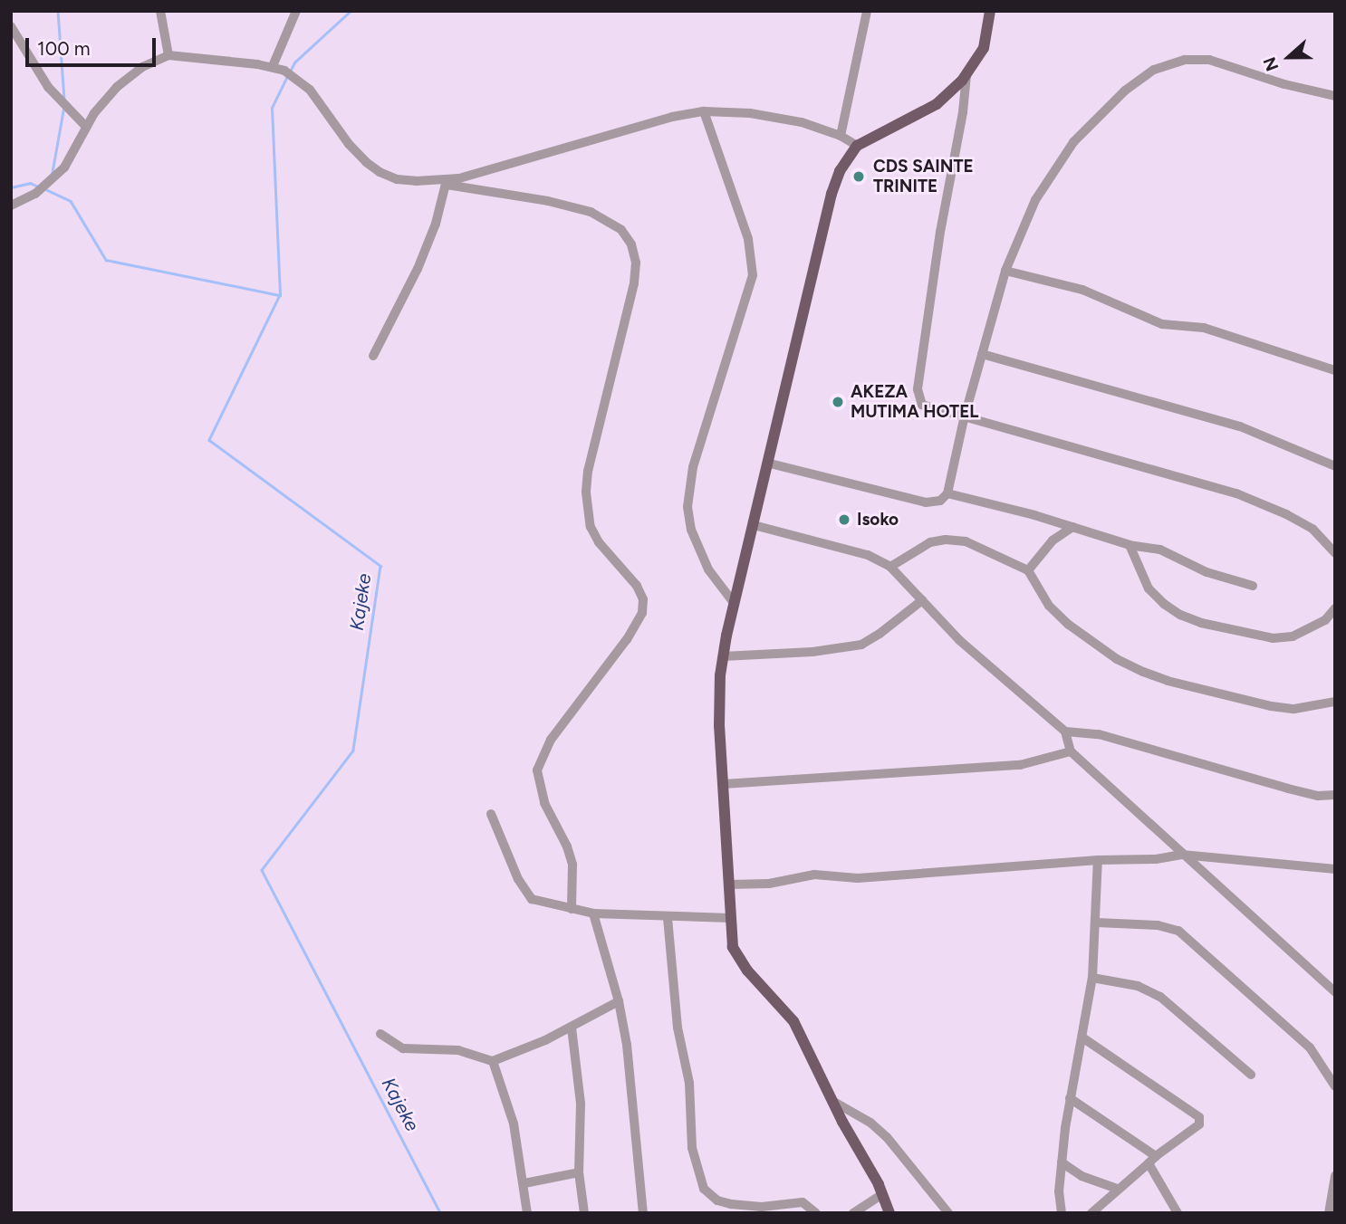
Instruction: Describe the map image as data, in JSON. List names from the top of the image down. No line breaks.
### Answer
{"water":["Kajeke"],"places":["CDS SAINTE TRINITE","AKEZA MUTIMA HOTEL","Isoko"],"scale_bar":"100 m","north":"left"}
